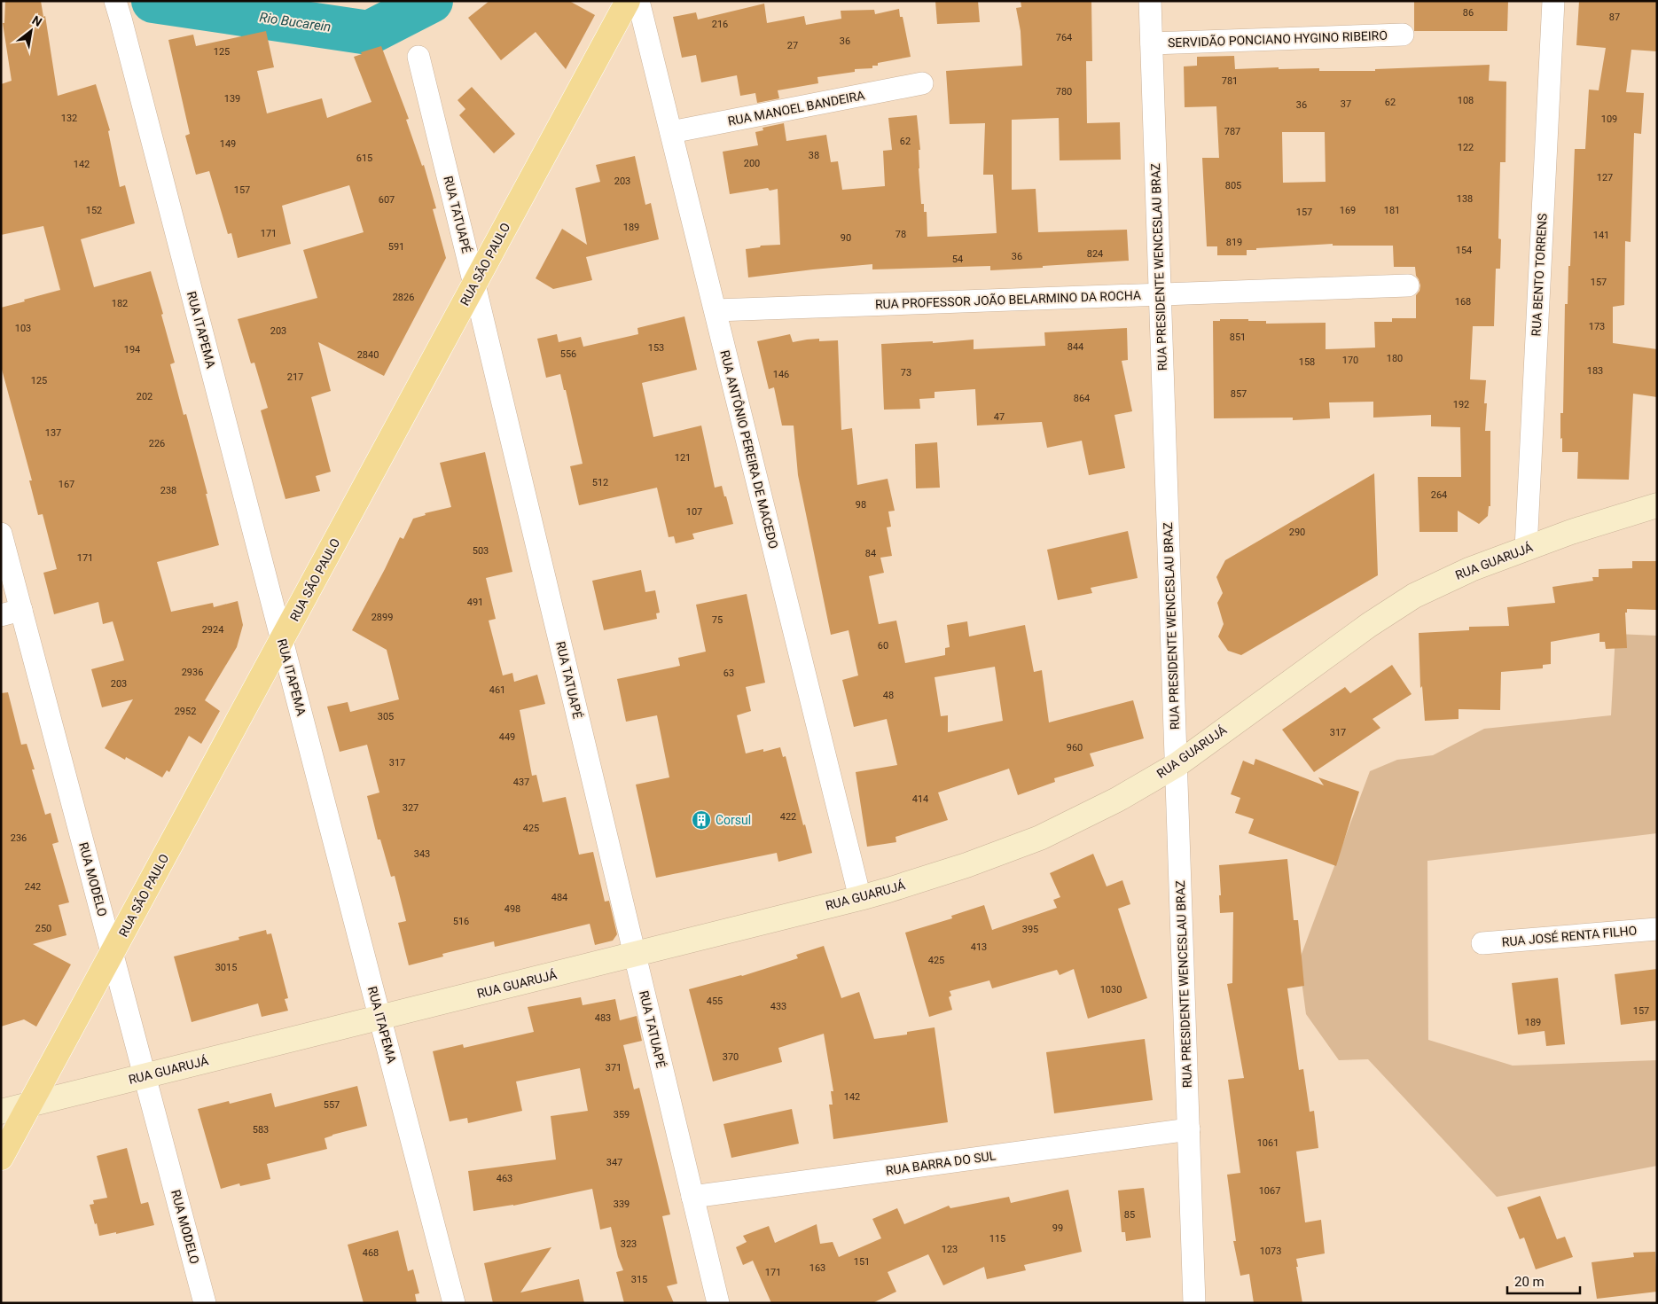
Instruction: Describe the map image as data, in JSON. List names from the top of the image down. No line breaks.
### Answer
{"streets":{"main road":["RUA SÃO PAULO"],"street":["SERVIDÃO PONCIANO HYGINO RIBEIRO","RUA MANOEL BANDEIRA","RUA TATUAPÉ","RUA PRESIDENTE WENCESLAU BRAZ","RUA BENTO TORRENS","RUA PROFESSOR JOÃO BELARMINO DA ROCHA","RUA ITAPEMA","RUA ANTÔNIO PEREIRA DE MACEDO","RUA GUARUJÁ","RUA MODELO","RUA JOSÉ RENTA FILHO","RUA BARRA DO SUL"]},"crossings":[["SERVIDÃO PONCIANO HYGINO RIBEIRO","RUA PRESIDENTE WENCESLAU BRAZ"],["RUA MANOEL BANDEIRA","RUA ANTÔNIO PEREIRA DE MACEDO"],["RUA TATUAPÉ","RUA SÃO PAULO"],["RUA TATUAPÉ","RUA GUARUJÁ"],["RUA TATUAPÉ","RUA BARRA DO SUL"],["RUA SÃO PAULO","RUA ITAPEMA"],["RUA SÃO PAULO","RUA GUARUJÁ"],["RUA SÃO PAULO","RUA MODELO"],["RUA PRESIDENTE WENCESLAU BRAZ","RUA PROFESSOR JOÃO BELARMINO DA ROCHA"],["RUA PRESIDENTE WENCESLAU BRAZ","RUA GUARUJÁ"],["RUA PRESIDENTE WENCESLAU BRAZ","RUA BARRA DO SUL"],["RUA BENTO TORRENS","RUA GUARUJÁ"],["RUA PROFESSOR JOÃO BELARMINO DA ROCHA","RUA ANTÔNIO PEREIRA DE MACEDO"],["RUA ITAPEMA","RUA GUARUJÁ"],["RUA ANTÔNIO PEREIRA DE MACEDO","RUA GUARUJÁ"],["RUA GUARUJÁ","RUA MODELO"]],"water":["Rio Bucarein"],"places":{"building":["Corsul"]},"house_numbers":["86","87","216","764","36","27","125","781","780","139","108","62","37","36","132","109","787","62","149","122","38","615","200","142","127","203","805","157","138","607","152","169","181","157","189","171","78","141","90","819","591","154","824","36","54","157","2826","168","182","173","103","203","851","844","153","194","556","2840","180","170","158","183","73","146","217","125","857","202","864","192","47","137","226","121","512","167","238","264","98","107","290","503","84","171","491","2899","75","2924","60","2936","63","203","461","48","2952","305","317","449","960","317","437","414","327","422","425","236","343","242","484","498","516","250","395","413","425","3015","1030","455","433","157","483","189","370","371","142","557","359","583","1061","347","463","1067","339","85","99","115","323","123","1073","468","151","163","171","315"],"scale_bar":"20 m","north":"top right"}
